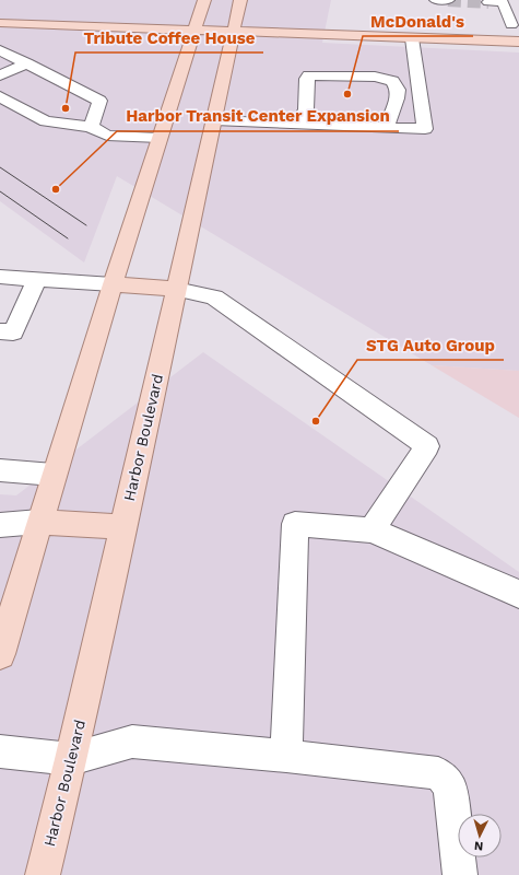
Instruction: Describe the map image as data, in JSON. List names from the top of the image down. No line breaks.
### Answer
{"streets":{"main road":["Harbor Boulevard"]},"places":["McDonald's","Tribute Coffee House","Harbor Transit Center Expansion","STG Auto Group"],"north":"bottom"}
